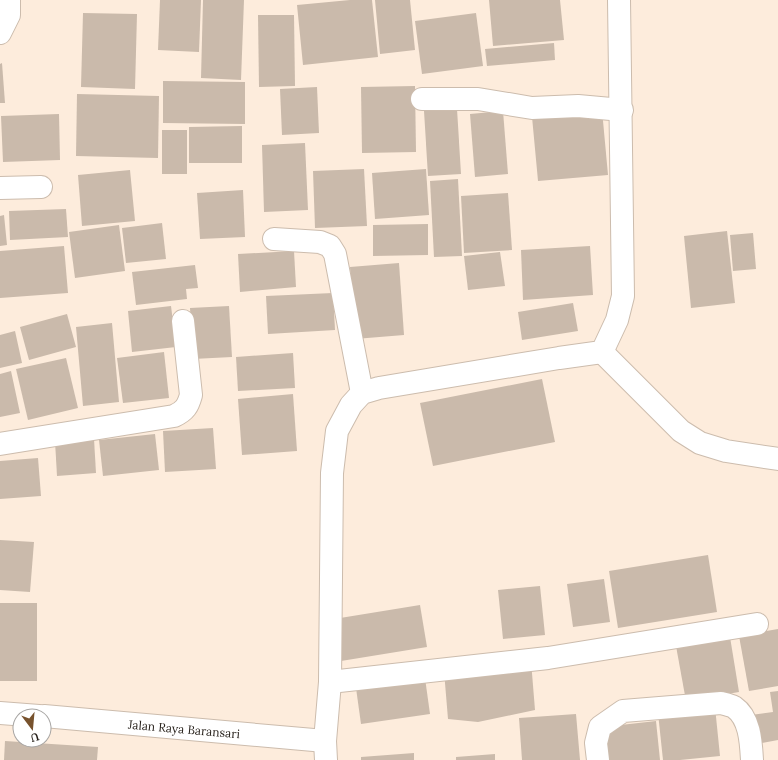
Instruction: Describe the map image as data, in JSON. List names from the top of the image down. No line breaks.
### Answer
{"streets":{"street":["Jalan Raya Baransari"]},"north":"bottom"}
